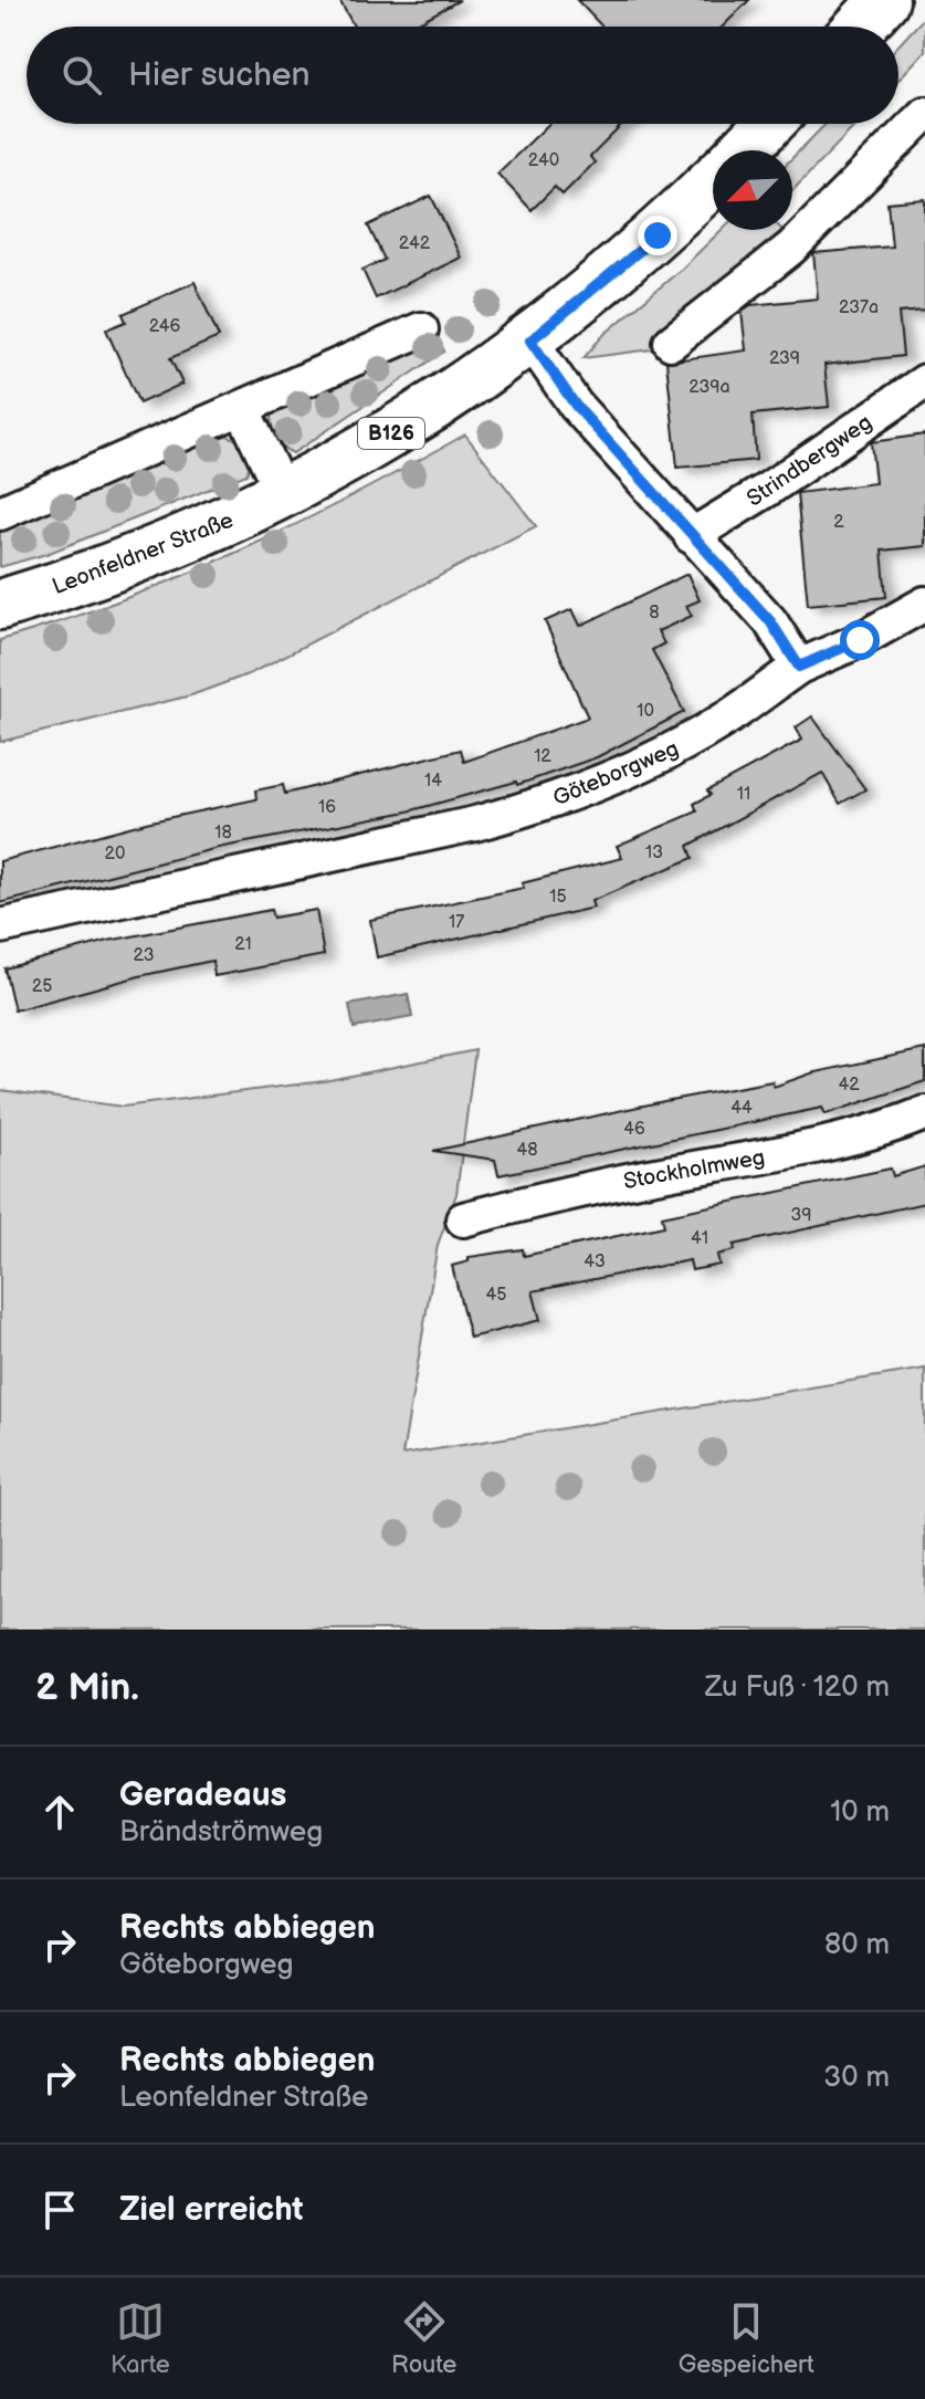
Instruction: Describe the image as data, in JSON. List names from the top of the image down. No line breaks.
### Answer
{"streets":{"main road":["B126","Leonfeldner Straße"],"street":["Strindbergweg","Göteborgweg","Stockholmweg"]},"house_numbers":["240","242","237a","246","239","239a","2","8","10","12","14","11","16","18","13","20","15","17","21","23","25","42","44","46","48","39","41","43","45"],"north":"bottom left","page":{"search":"Hier suchen","heading":["2 Min.","Zu Fuß · 120 m"],"list":[["Geradeaus","Brändströmweg","10 m"],["Rechts abbiegen","Göteborgweg","80 m"],["Rechts abbiegen","Leonfeldner Straße","30 m"],"Ziel erreicht"],"nav":["Karte","Route","Gespeichert"]}}
